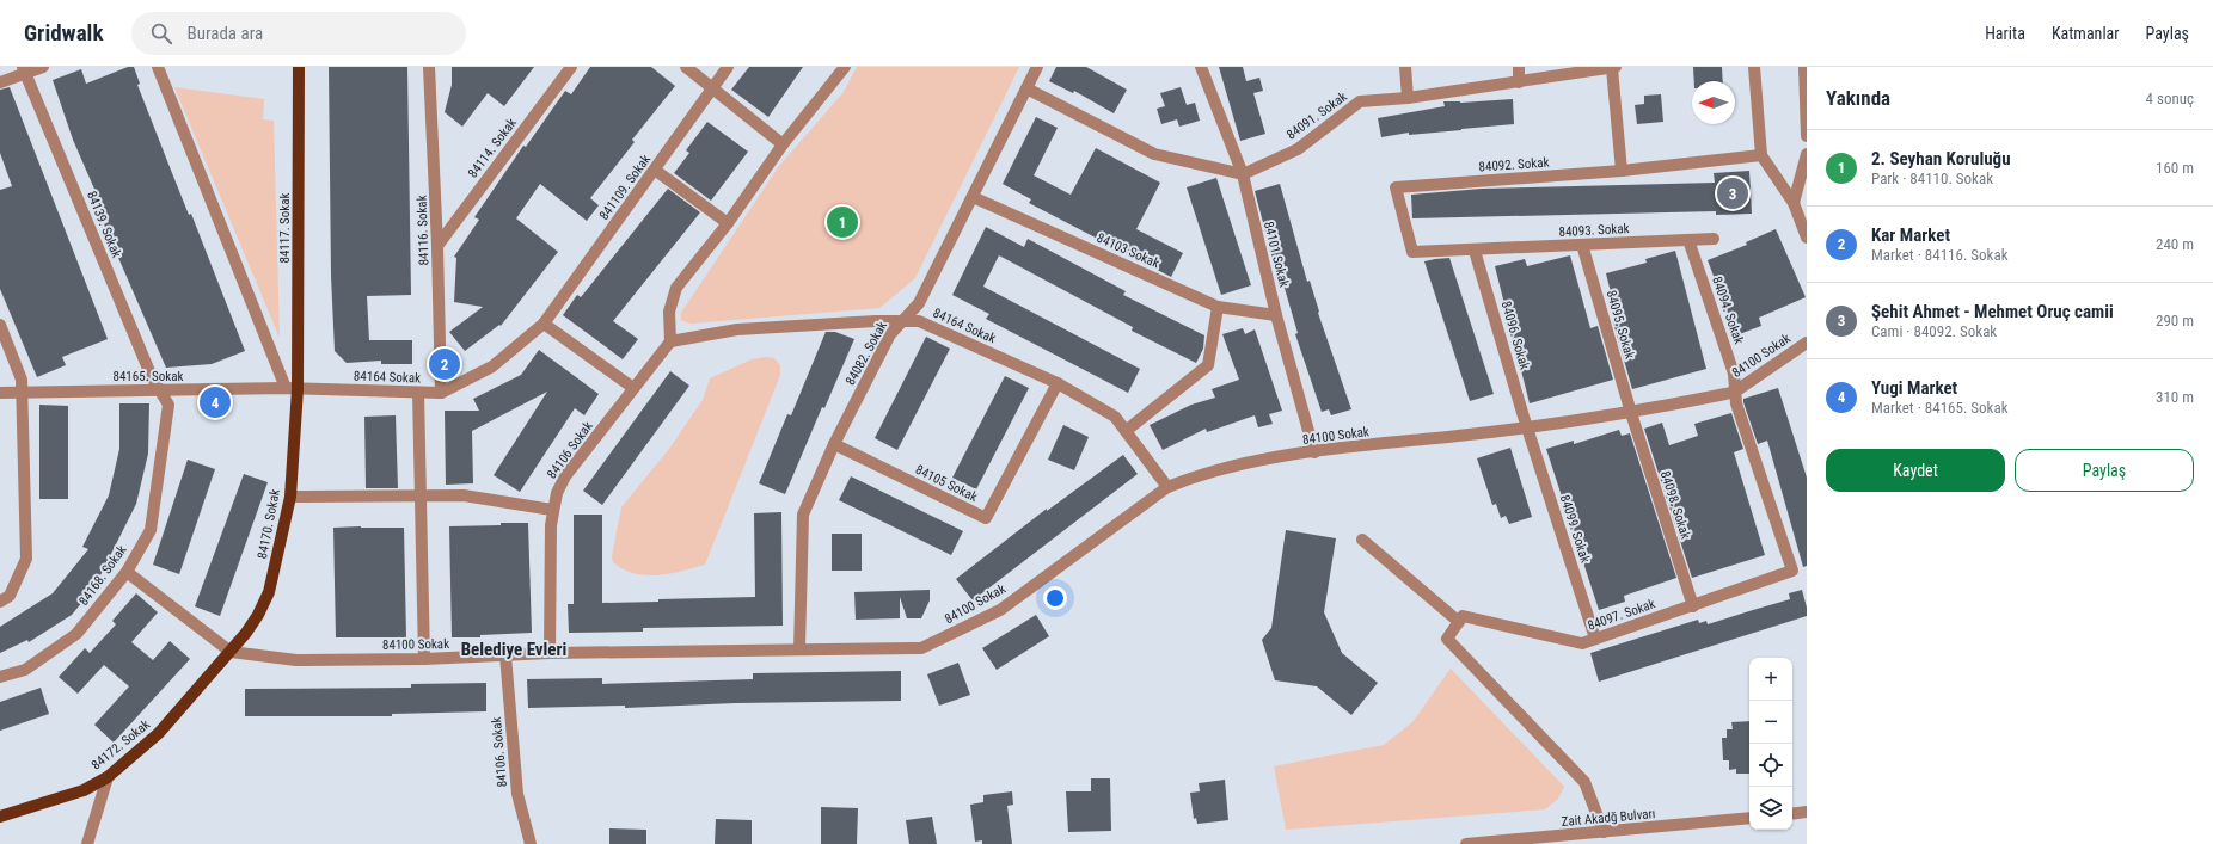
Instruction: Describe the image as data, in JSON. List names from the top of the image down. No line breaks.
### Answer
{"streets":{"main road":["84117. Sokak","84170. Sokak","84172. Sokak"],"street":["84091. Sokak","84114. Sokak","84092. Sokak","841109. Sokak","84139. Sokak","84116. Sokak","84093. Sokak","84103 Sokak","84101 Sokak","84094. Sokak","84095. Sokak","84164 Sokak","84096. Sokak","84082. Sokak","84100 Sokak","84165. Sokak","84106 Sokak","84105 Sokak","84098. Sokak","84099. Sokak","84168. Sokak","84097. Sokak","84106. Sokak","Zait Akadğ Bulvarı"]},"crossings":[["84091. Sokak","84101 Sokak"],["84114. Sokak","84116. Sokak"],["84092. Sokak","84093. Sokak"],["84092. Sokak","84096. Sokak"],["841109. Sokak","84164 Sokak"],["84139. Sokak","84165. Sokak"],["84139. Sokak","84168. Sokak"],["84117. Sokak","84164 Sokak"],["84117. Sokak","84165. Sokak"],["84117. Sokak","84170. Sokak"],["84116. Sokak","84164 Sokak"],["84093. Sokak","84094. Sokak"],["84093. Sokak","84095. Sokak"],["84093. Sokak","84096. Sokak"],["84103 Sokak","84101 Sokak"],["84103 Sokak","84082. Sokak"],["84101 Sokak","84100 Sokak"],["84094. Sokak","84100 Sokak"],["84094. Sokak","84097. Sokak"],["84095. Sokak","84100 Sokak"],["84095. Sokak","84098. Sokak"],["84164 Sokak","84082. Sokak"],["84164 Sokak","84100 Sokak"],["84164 Sokak","84165. Sokak"],["84164 Sokak","84106 Sokak"],["84164 Sokak","84105 Sokak"],["84164 Sokak","84170. Sokak"],["84096. Sokak","84100 Sokak"],["84096. Sokak","84099. Sokak"],["84082. Sokak","84100 Sokak"],["84082. Sokak","84105 Sokak"],["84100 Sokak","84106 Sokak"],["84100 Sokak","84098. Sokak"],["84100 Sokak","84170. Sokak"],["84100 Sokak","84099. Sokak"],["84100 Sokak","84097. Sokak"],["84100 Sokak","84172. Sokak"],["84100 Sokak","84106. Sokak"],["84165. Sokak","84170. Sokak"],["84165. Sokak","84168. Sokak"],["84098. Sokak","84097. Sokak"],["84170. Sokak","84172. Sokak"],["84099. Sokak","84097. Sokak"]],"districts":["Belediye Evleri"],"north":"left","page":{"header":"Gridwalk","search":"Burada ara","nav":["Harita","Katmanlar","Paylaş"],"heading":["Yakında","4 sonuç"],"list":[{"mark":"1","name":"2. Seyhan Koruluğu","note":"Park · 84110. Sokak","value":"160 m"},{"mark":"2","name":"Kar Market","note":"Market · 84116. Sokak","value":"240 m"},{"mark":"3","name":"Şehit Ahmet - Mehmet Oruç camii","note":"Cami · 84092. Sokak","value":"290 m"},{"mark":"4","name":"Yugi Market","note":"Market · 84165. Sokak","value":"310 m"}],"pins":["3","1","2","4"],"buttons":["Kaydet","Paylaş"],"map_buttons":["+","−"]}}
